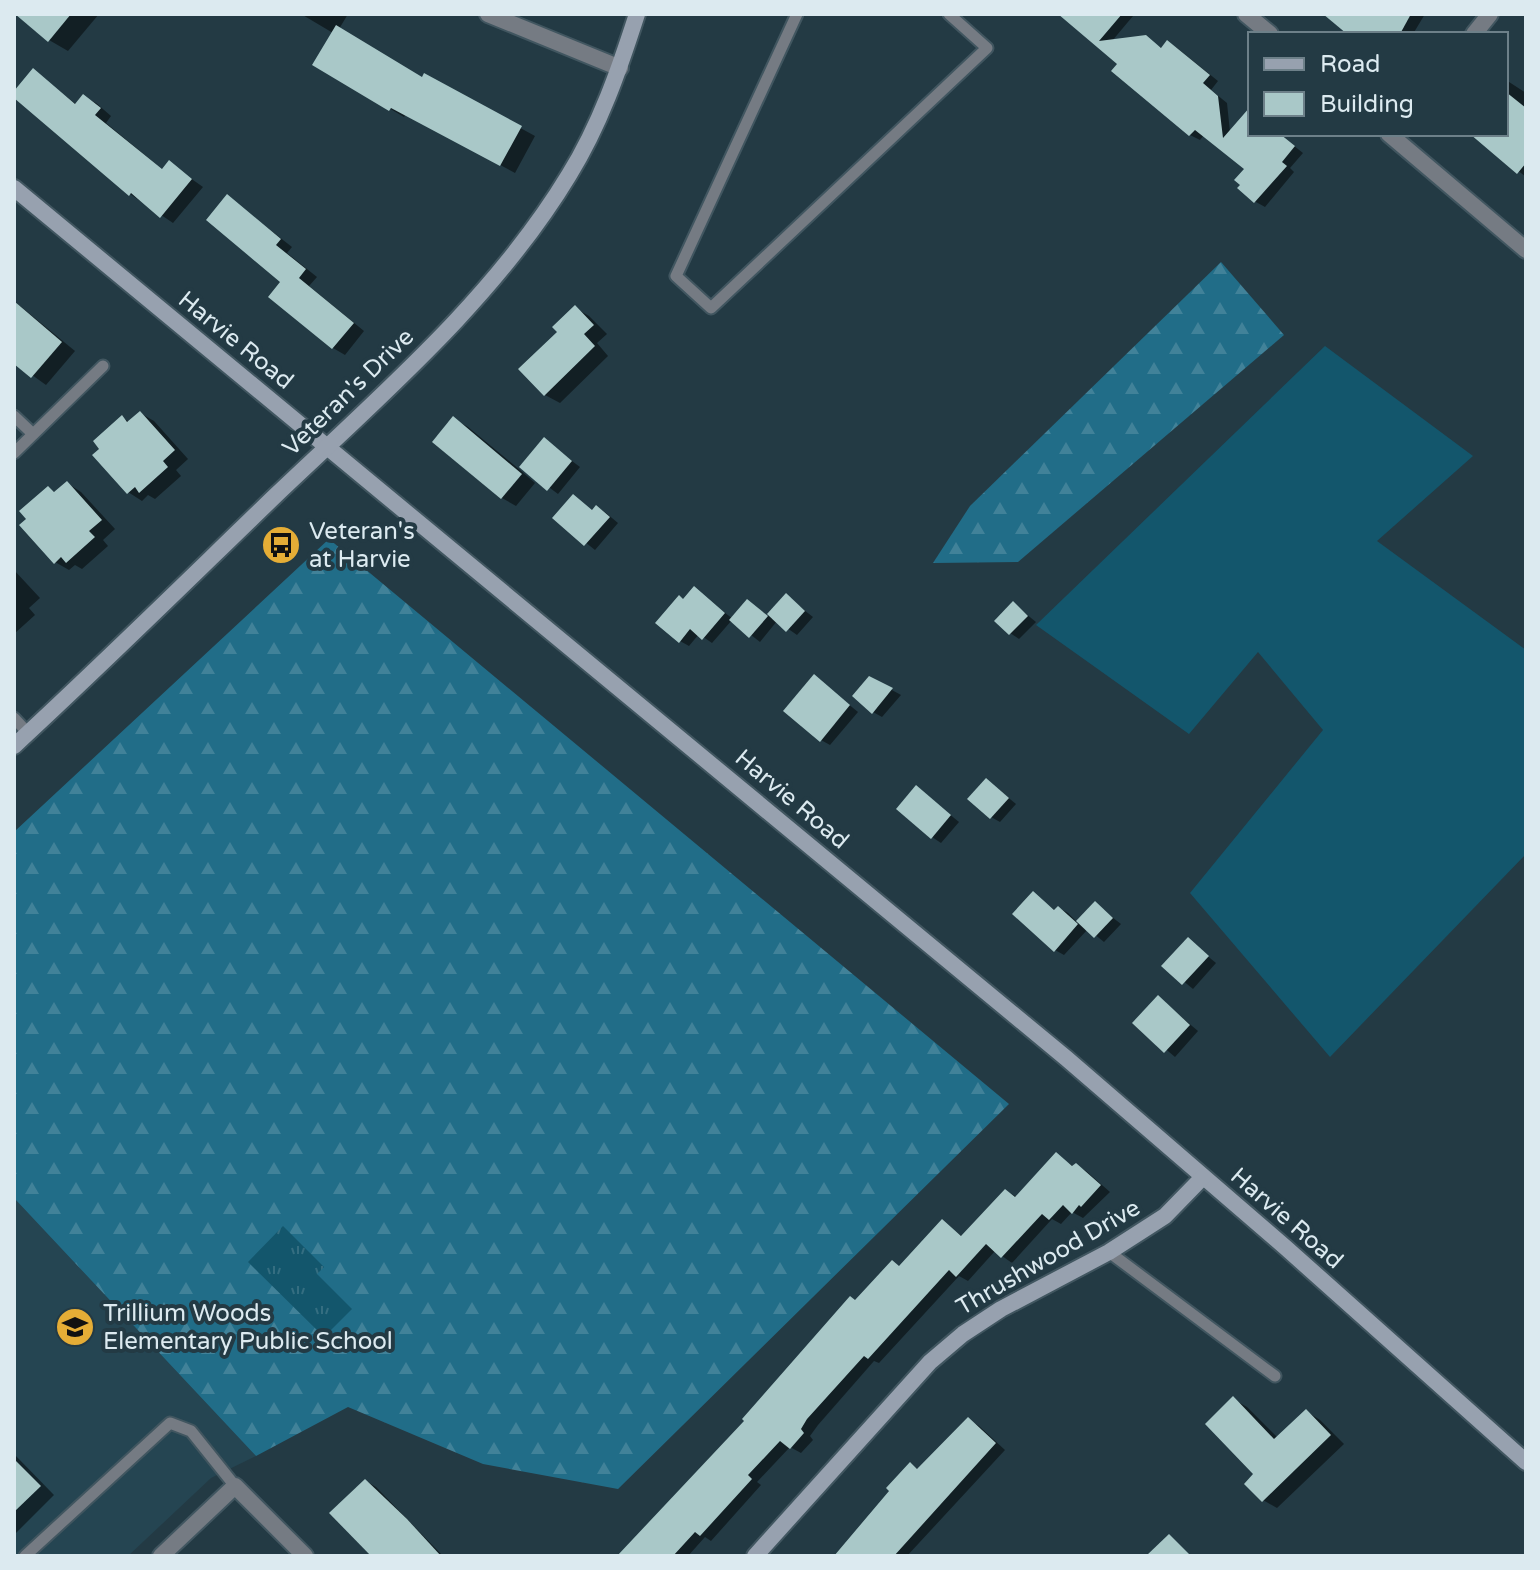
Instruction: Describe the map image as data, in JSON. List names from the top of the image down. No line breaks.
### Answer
{"streets":{"street":["Harvie Road","Veteran's Drive","Thrushwood Drive"]},"crossings":[["Harvie Road","Veteran's Drive"],["Harvie Road","Thrushwood Drive"]],"places":{"bus stop":["Veteran's at Harvie"],"school or university":["Trillium Woods Elementary Public School"]},"legend":["Road","Building"]}
